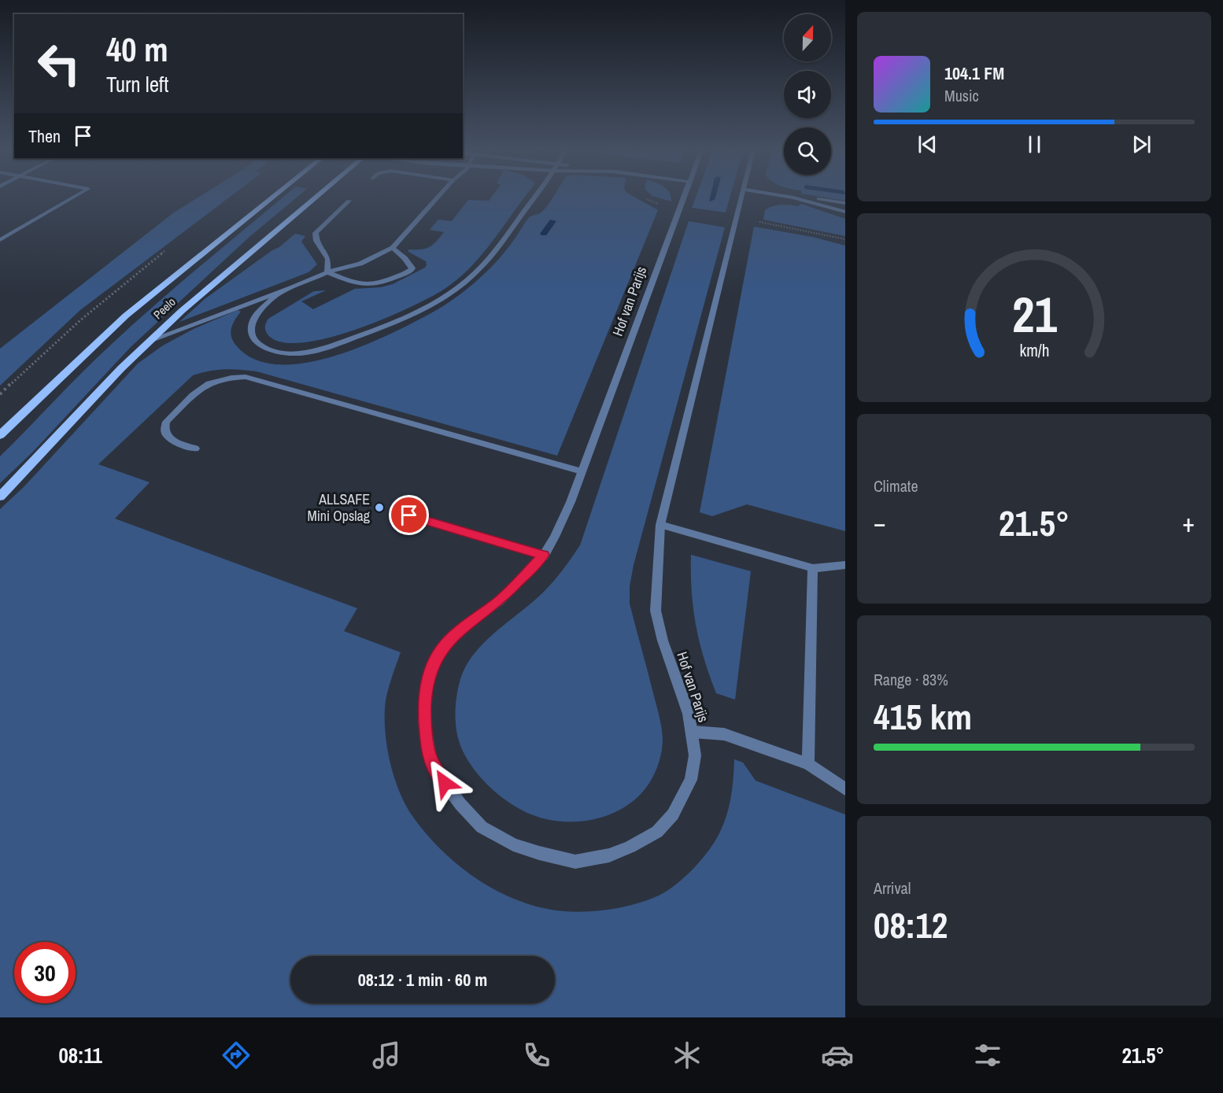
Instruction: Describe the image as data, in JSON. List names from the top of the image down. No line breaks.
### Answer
{"streets":{"main road":["Peelo"],"street":["Hof van Parijs"]},"places":["ALLSAFE Mini Opslag"],"north":"top","page":{"turn":["40 m","Turn left"],"song":["104.1 FM","Music"],"then":"Then","tile":["Climate",["Range · 83%","415 km"],["Arrival","08:12"]],"heat":["−","21.5°","+"],"limit":"30","trip":"08:12 · 1 min · 60 m","tabs":["08:11","21.5°"],"gauge":["21","km/h"]}}
